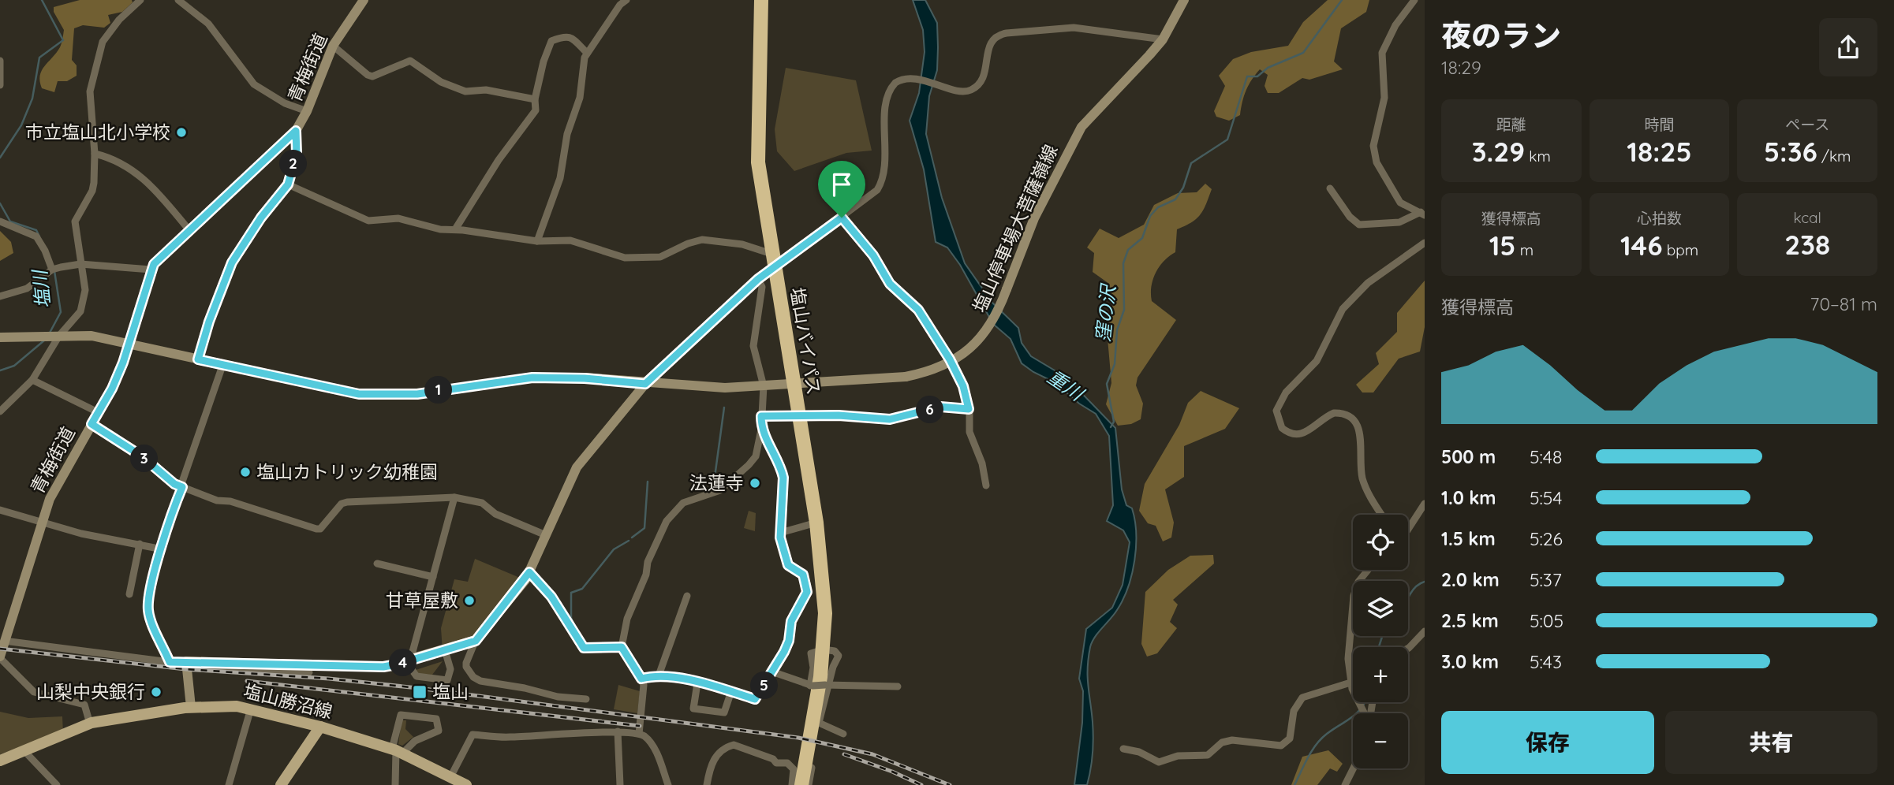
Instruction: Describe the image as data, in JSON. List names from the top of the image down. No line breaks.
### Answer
{"streets":{"highway":["塩山バイパス"],"main road":["塩山勝沼線"],"street":["青梅街道","塩山停車場大菩薩嶺線"]},"crossings":[["青梅街道","塩山停車場大菩薩嶺線"],["塩山停車場大菩薩嶺線","塩山バイパス"]],"water":["塩川","窪の沢","重川"],"places":{"other":["市立塩山北小学校","塩山カトリック幼稚園","法蓮寺","甘草屋敷","山梨中央銀行"],"transit":["塩山"]},"page":{"heading":["夜のラン","18:29"],"stats":[["距離","3.29 km"],["時間","18:25"],["ペース","5:36 /km"],["獲得標高","15 m"],["心拍数","146 bpm"],["kcal","238"]],"pins":["2","1","6","3","4","5"],"chart":["獲得標高","70–81 m"],"list":[{"name":"500 m","note":"5:48"},{"name":"1.0 km","note":"5:54"},{"name":"1.5 km","note":"5:26"},{"name":"2.0 km","note":"5:37"},{"name":"2.5 km","note":"5:05"},{"name":"3.0 km","note":"5:43"}],"map_buttons":["+","−"],"buttons":["保存","共有"]}}
